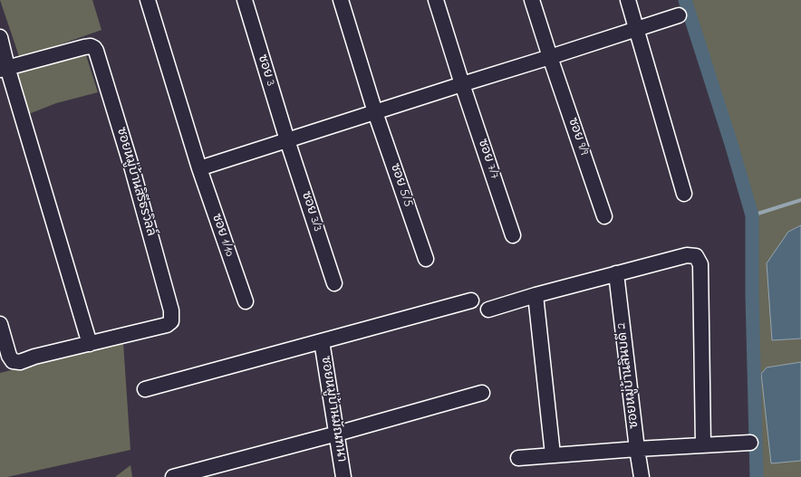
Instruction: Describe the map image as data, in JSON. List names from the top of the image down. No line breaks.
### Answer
{"streets":{"street":["ซอย 3","ซอย 9/9","ซอย 7/7","ซอยหมู่บ้านสิรีธรวิลล์","ซอย 5/5","ซอย 3/3","ซอย 1/10","ซอยหมู่บ้านสินบดี 2","ซอยหมู่บ้านมัณฑนา"]},"crossings":[["ซอย 3","ซอย 3/3"]]}
